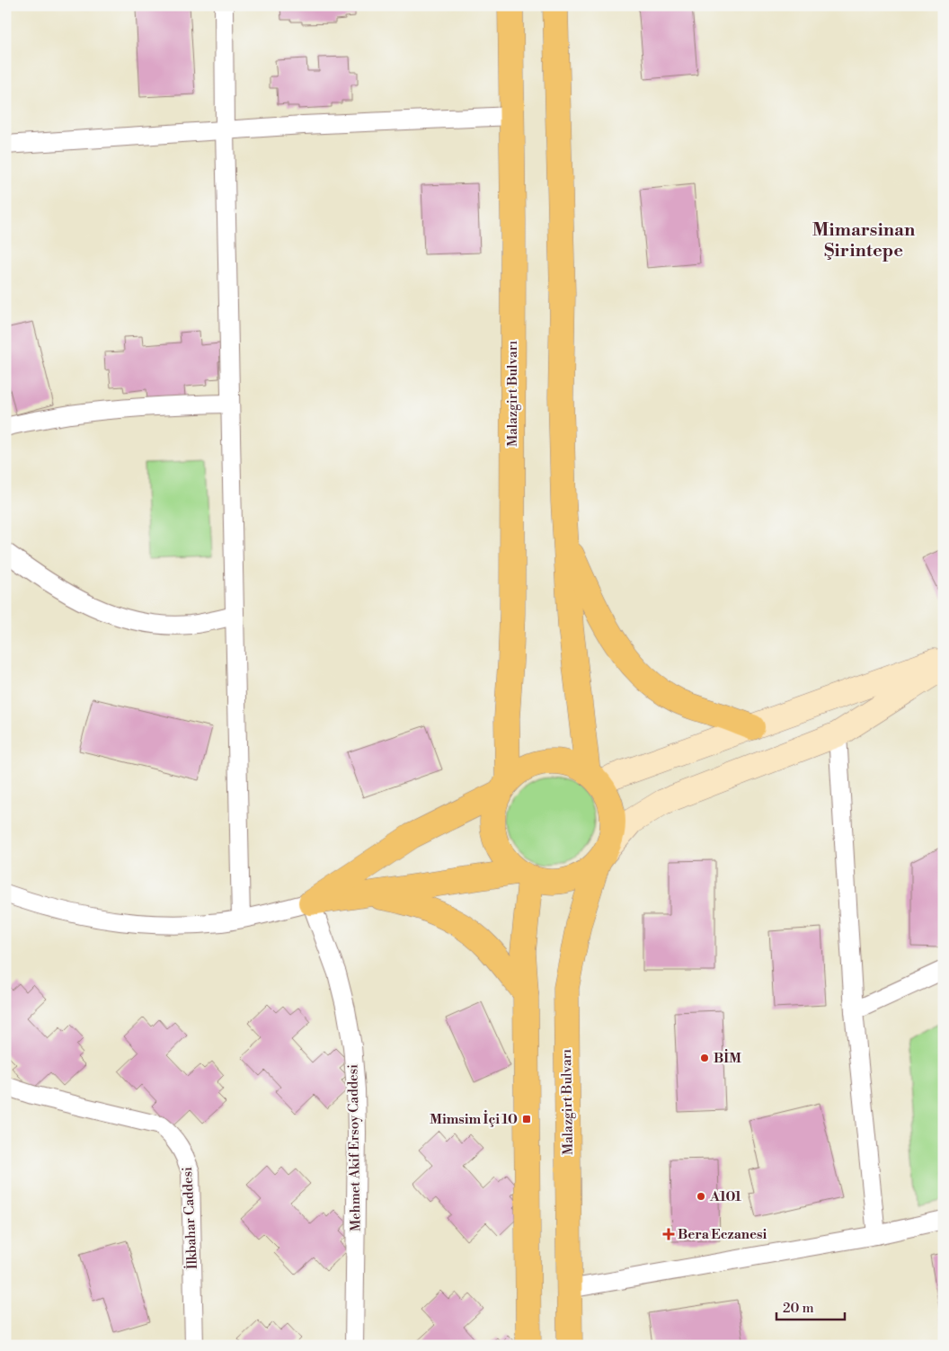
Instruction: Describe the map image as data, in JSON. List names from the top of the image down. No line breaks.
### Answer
{"streets":{"highway":["Malazgirt Bulvarı"],"street":["Mehmet Akif Ersoy Caddesi","İlkbahar Caddesi"]},"districts":["Mimarsinan Şirintepe"],"places":{"other":["BİM","A101"],"transit":["Mimsim İçi 10"],"health":["Bera Eczanesi"]},"scale_bar":"20 m"}
